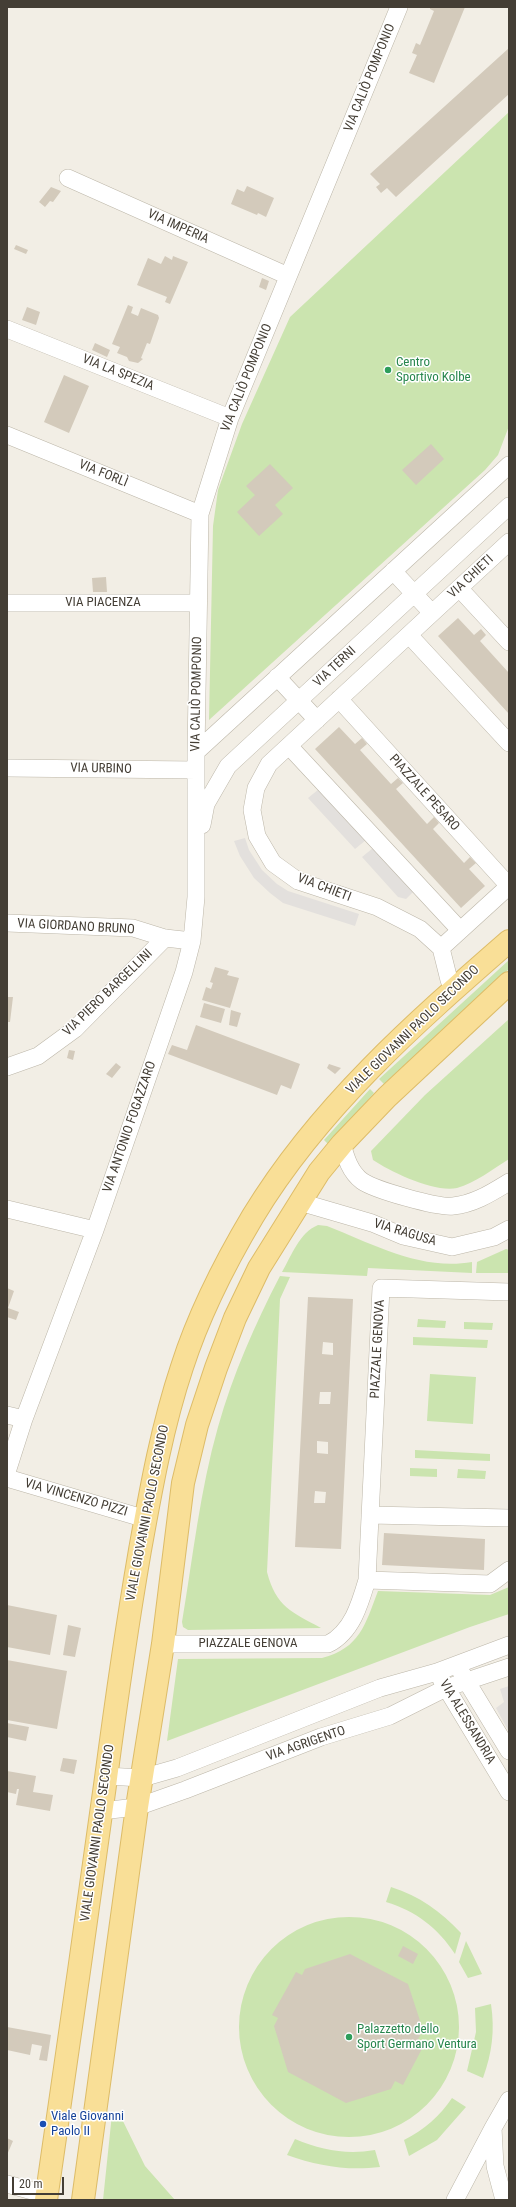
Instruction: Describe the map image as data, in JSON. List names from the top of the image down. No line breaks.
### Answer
{"streets":{"main road":["VIALE GIOVANNI PAOLO SECONDO"],"street":["VIA CALIÒ POMPONIO","VIA IMPERIA","VIA LA SPEZIA","VIA FORLÌ","VIA CHIETI","VIA PIACENZA","VIA TERNI","VIA URBINO","PIAZZALE PESARO","VIA GIORDANO BRUNO","VIA PIERO BARGELLINI","VIA ANTONIO FOGAZZARO","VIA RAGUSA","PIAZZALE GENOVA","VIA VINCENZO PIZZI","VIA ALESSANDRIA","VIA AGRIGENTO"]},"crossings":[["VIA CALIÒ POMPONIO","VIA IMPERIA"],["VIA CALIÒ POMPONIO","VIA LA SPEZIA"],["VIA CALIÒ POMPONIO","VIA FORLÌ"],["VIA CALIÒ POMPONIO","VIA PIACENZA"],["VIA CALIÒ POMPONIO","VIA URBINO"],["VIA CALIÒ POMPONIO","VIA ANTONIO FOGAZZARO"],["VIA CHIETI","PIAZZALE PESARO"],["VIA TERNI","VIA ANTONIO FOGAZZARO"],["VIA URBINO","VIA ANTONIO FOGAZZARO"],["VIA GIORDANO BRUNO","VIA PIERO BARGELLINI"],["VIA GIORDANO BRUNO","VIA ANTONIO FOGAZZARO"],["VIALE GIOVANNI PAOLO SECONDO","VIA VINCENZO PIZZI"],["VIALE GIOVANNI PAOLO SECONDO","VIA AGRIGENTO"],["VIA ALESSANDRIA","VIA AGRIGENTO"]],"places":["Centro Sportivo Kolbe","Palazzetto dello Sport Germano Ventura","Viale Giovanni Paolo II"],"scale_bar":"20 m"}
